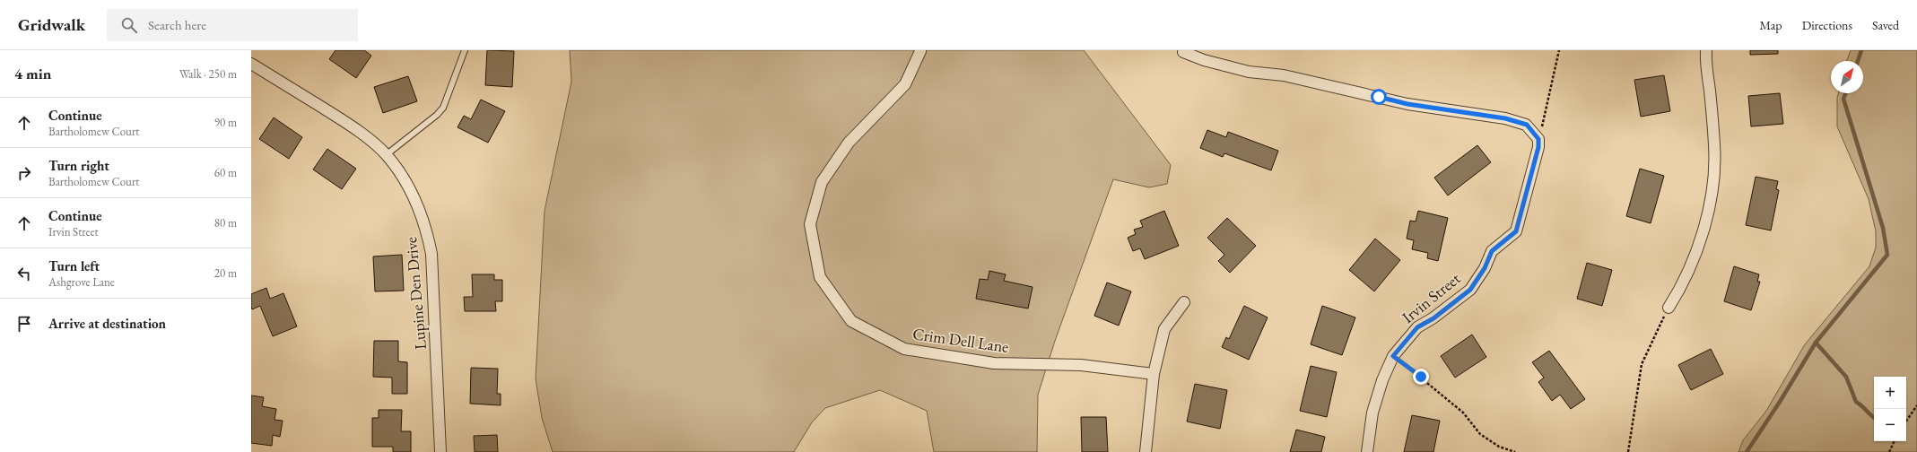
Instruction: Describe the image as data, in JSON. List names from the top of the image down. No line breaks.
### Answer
{"streets":{"street":["Lupine Den Drive","Irvin Street","Crim Dell Lane"]},"north":"top right","page":{"header":"Gridwalk","search":"Search here","nav":["Map","Directions","Saved"],"heading":["4 min","Walk · 250 m"],"list":[["Continue","Bartholomew Court","90 m"],["Turn right","Bartholomew Court","60 m"],["Continue","Irvin Street","80 m"],["Turn left","Ashgrove Lane","20 m"],"Arrive at destination"],"map_buttons":["+","−"]}}
